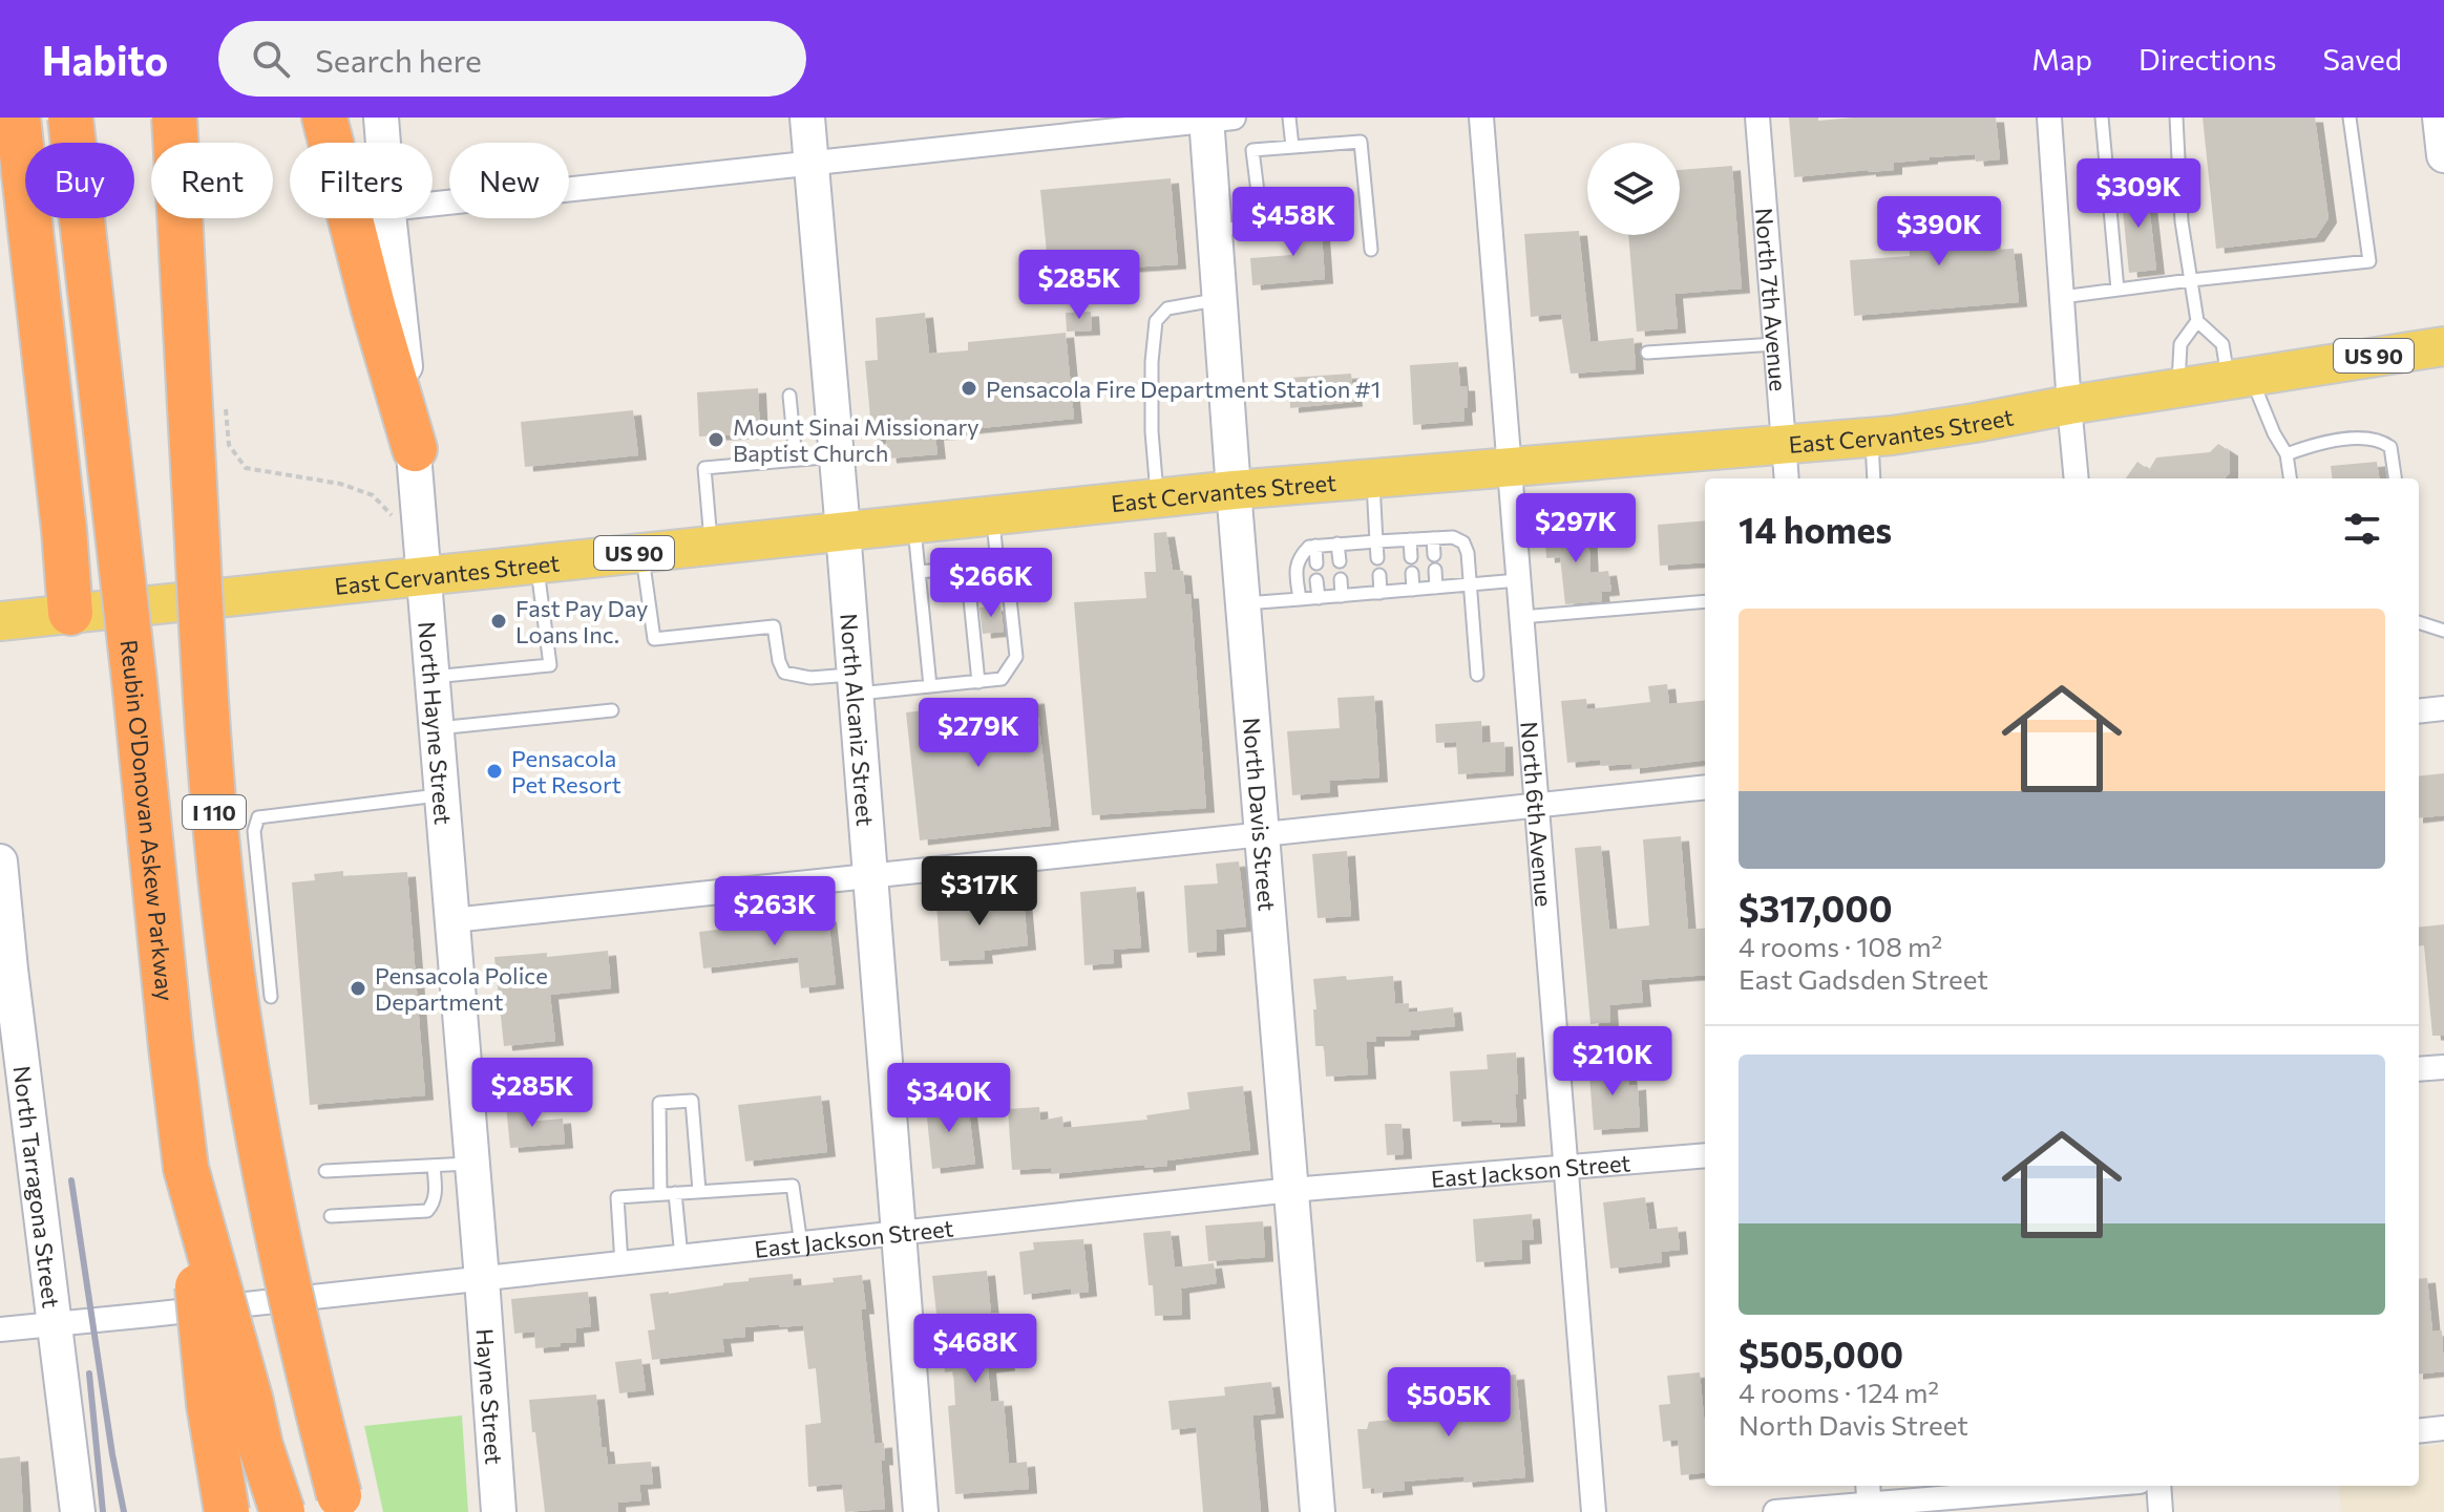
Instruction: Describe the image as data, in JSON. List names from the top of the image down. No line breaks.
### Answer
{"streets":{"highway":["I 110","Reubin O'Donovan Askew Parkway"],"main road":["US 90","East Cervantes Street","North Alcaniz Street","North Hayne Street","North Davis Street","North Tarragona Street","Hayne Street"],"street":["North 7th Avenue","North 6th Avenue","East Jackson Street"]},"crossings":[["North 7th Avenue","East Cervantes Street"],["East Cervantes Street","North Alcaniz Street"],["East Cervantes Street","North Hayne Street"],["East Cervantes Street","North Davis Street"],["East Cervantes Street","North 6th Avenue"],["North Alcaniz Street","East Jackson Street"],["North Hayne Street","East Jackson Street"],["North Hayne Street","Hayne Street"],["North Davis Street","East Jackson Street"],["North 6th Avenue","East Jackson Street"],["East Jackson Street","North Tarragona Street"],["East Jackson Street","Hayne Street"]],"places":["Pensacola Fire Department Station #1","Mount Sinai Missionary Baptist Church","Fast Pay Day Loans Inc.","Pensacola Pet Resort","Pensacola Police Department"],"page":{"header":"Habito","search":"Search here","nav":["Map","Directions","Saved"],"chip":["Buy","Rent","Filters","New"],"price":["$309K","$458K","$390K","$285K","$297K","$266K","$279K","$317K","$263K","$210K","$285K","$340K","$468K","$505K"],"heading":"14 homes","list":[{"name":"$317,000","note":"4 rooms · 108 m² · East Gadsden Street"},{"name":"$505,000","note":"4 rooms · 124 m² · North Davis Street"}]}}
